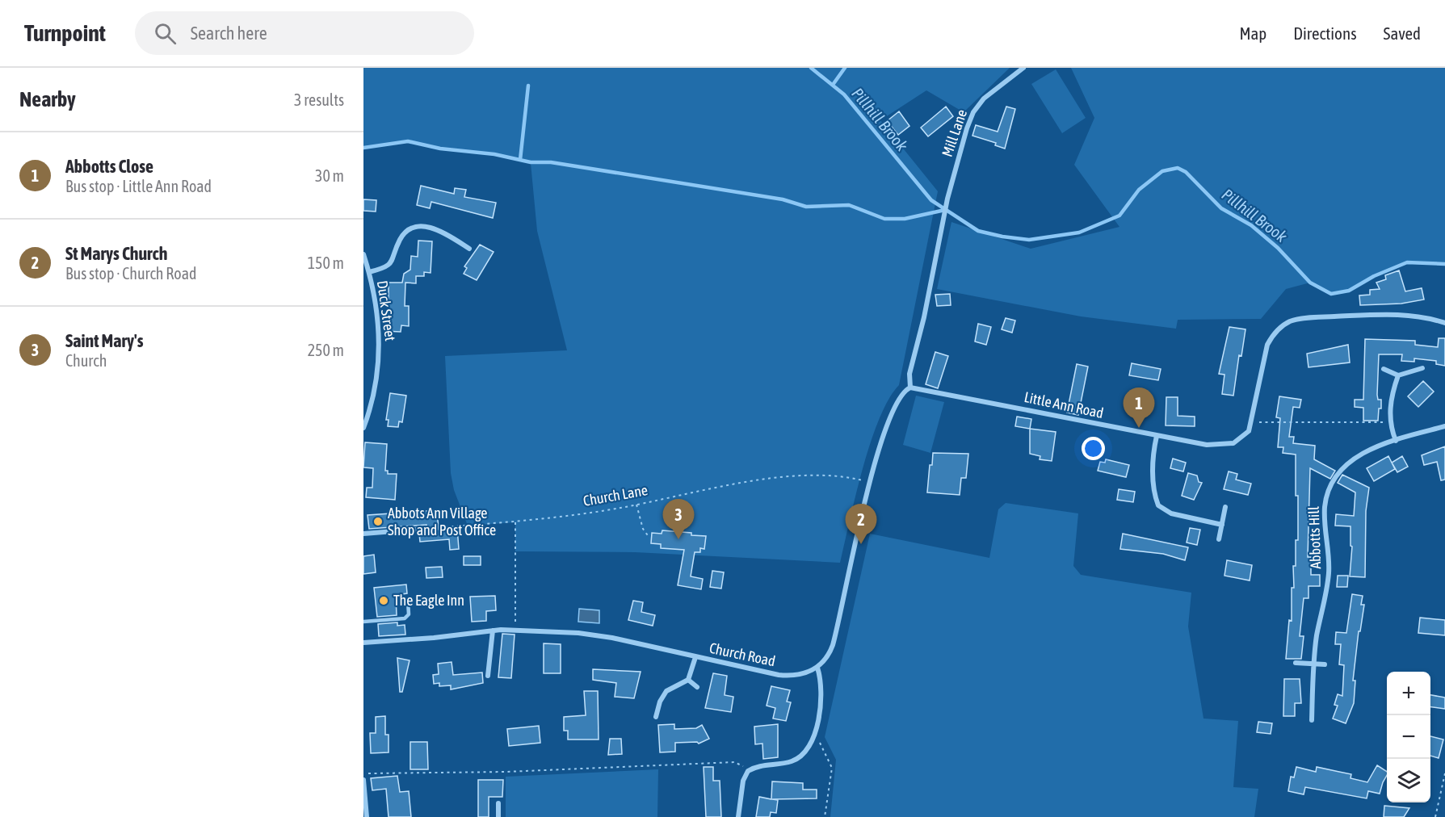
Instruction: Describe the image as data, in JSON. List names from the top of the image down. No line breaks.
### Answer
{"streets":{"street":["Mill Lane","Duck Street","Little Ann Road","Abbotts Hill","Church Road"],"path":["Church Lane"]},"crossings":[["Mill Lane","Little Ann Road"]],"water":["Pillhill Brook"],"places":["Abbots Ann Village Shop and Post Office","The Eagle Inn"],"page":{"header":"Turnpoint","search":"Search here","nav":["Map","Directions","Saved"],"heading":["Nearby","3 results"],"list":[{"mark":"1","name":"Abbotts Close","note":"Bus stop · Little Ann Road","value":"30 m"},{"mark":"2","name":"St Marys Church","note":"Bus stop · Church Road","value":"150 m"},{"mark":"3","name":"Saint Mary's","note":"Church","value":"250 m"}],"pins":["1","3","2"],"map_buttons":["+","−"]}}
